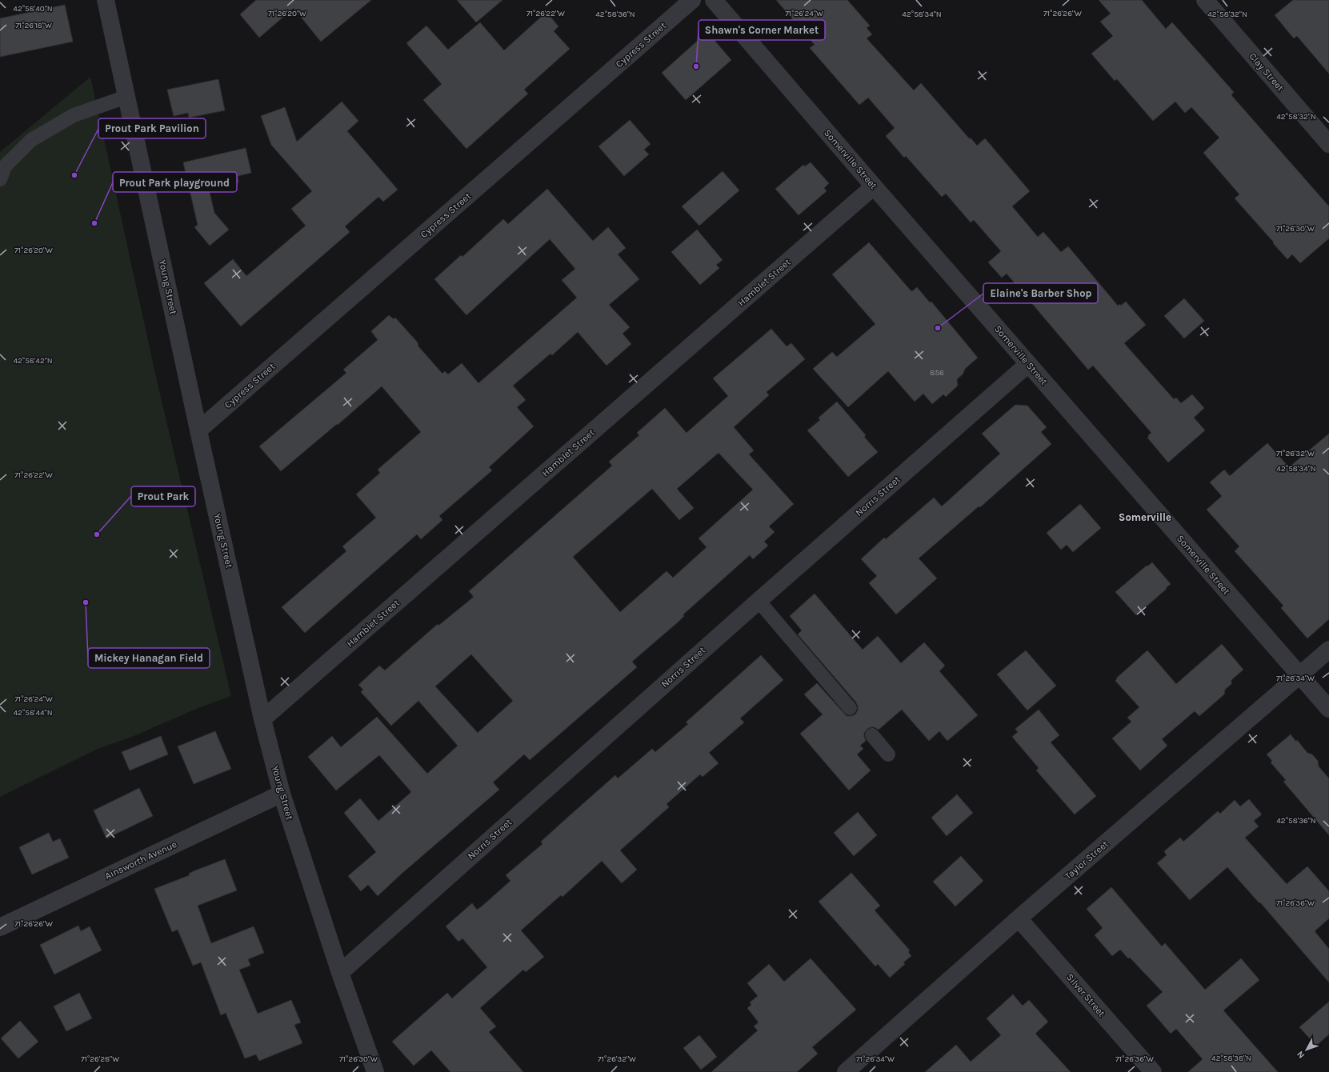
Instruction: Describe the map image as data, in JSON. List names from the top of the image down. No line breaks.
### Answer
{"streets":{"street":["Cypress Street","Clay Street","Somerville Street","Hamblet Street","Young Street","Norris Street","Ainsworth Avenue","Taylor Street","Silver Street"]},"crossings":[["Cypress Street","Young Street"],["Somerville Street","Hamblet Street"],["Somerville Street","Norris Street"],["Somerville Street","Taylor Street"],["Hamblet Street","Young Street"],["Young Street","Norris Street"],["Young Street","Ainsworth Avenue"],["Taylor Street","Silver Street"]],"districts":["Somerville"],"places":["Shawn's Corner Market","Prout Park Pavilion","Prout Park playground","Elaine's Barber Shop","Prout Park","Mickey Hanagan Field"],"house_numbers":["856"],"north":"bottom left","coordinates":["42°58'40\"N","71°26'20\"W","71°26'22\"W","71°26'24\"W","71°26'26\"W","42°58'36\"N","42°58'34\"N","42°58'32\"N","71°26'18\"W","71°26'30\"W","42°58'42\"N","71°26'32\"W","71°26'34\"W","42°58'44\"N","71°26'36\"W","42°58'38\"N","71°26'28\"W"]}
